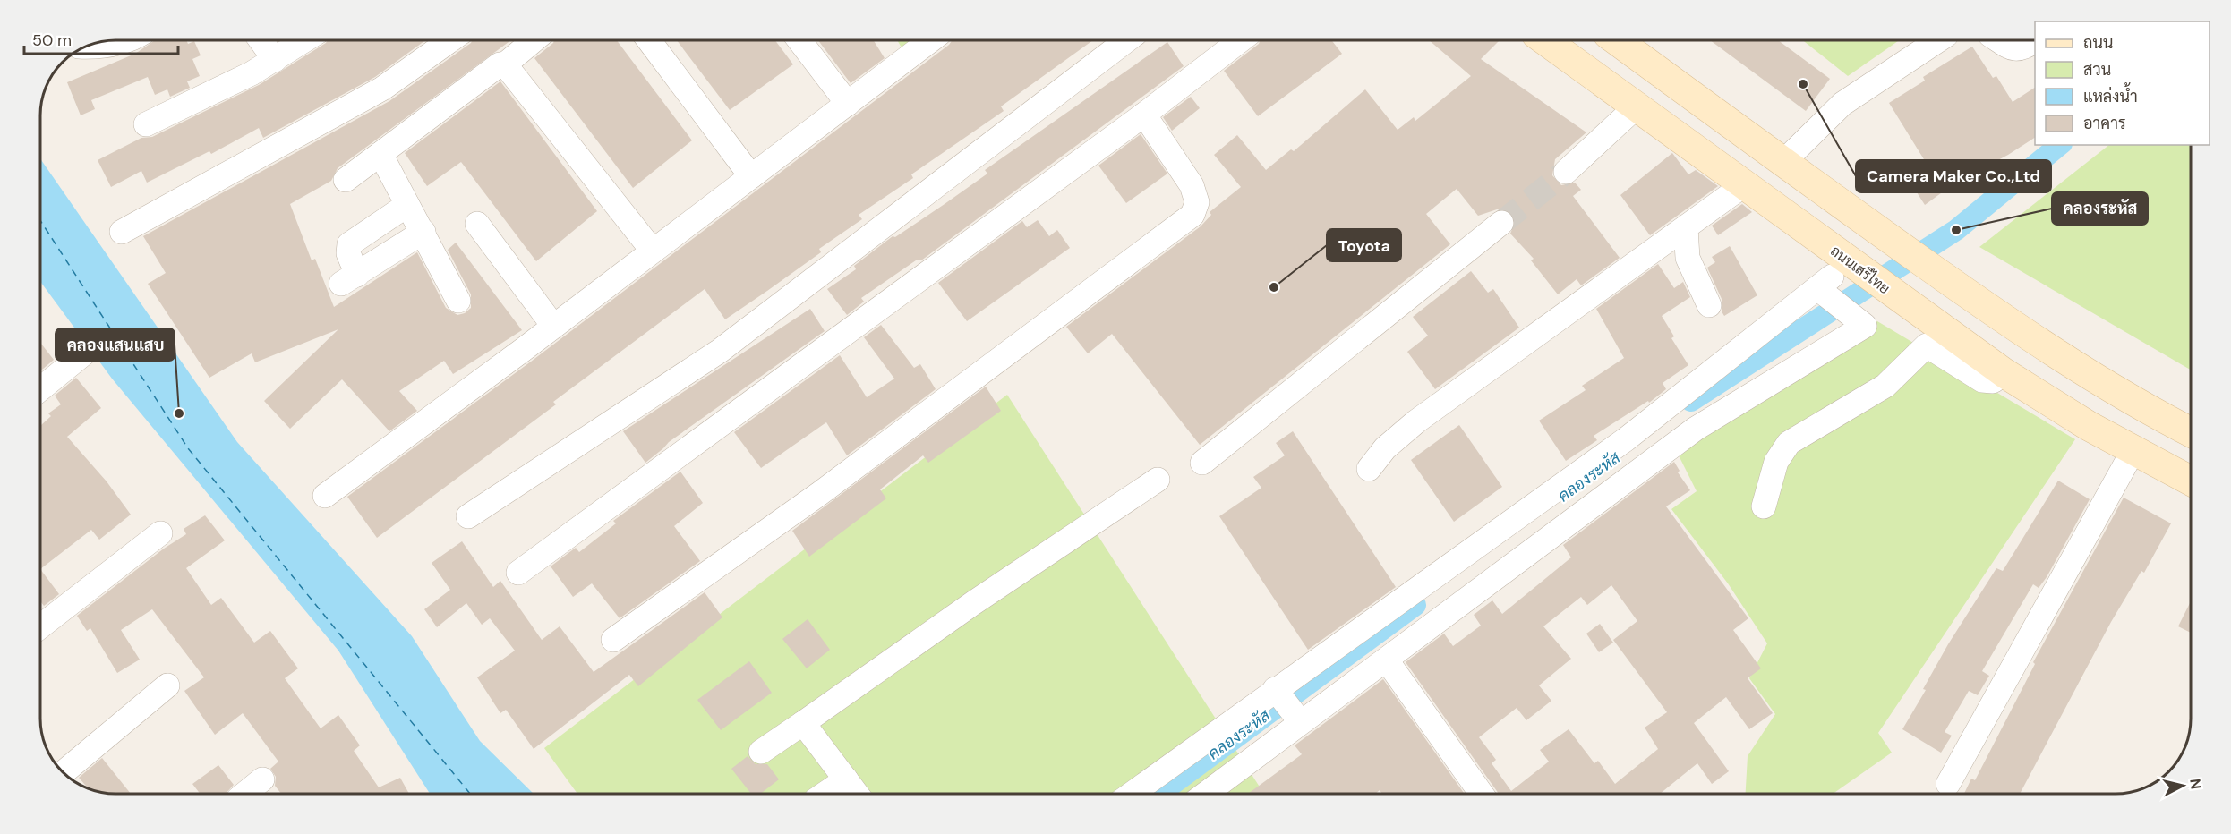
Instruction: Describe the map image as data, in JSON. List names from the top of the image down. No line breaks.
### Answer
{"streets":{"main road":["ถนนเสรีไทย"]},"water":["คลองระหัส"],"places":["Camera Maker Co.,Ltd","คลองระหัส","Toyota","คลองแสนแสบ"],"legend":["ถนน","สวน","แหล่งน้ำ","อาคาร"],"scale_bar":"50 m","north":"right"}
